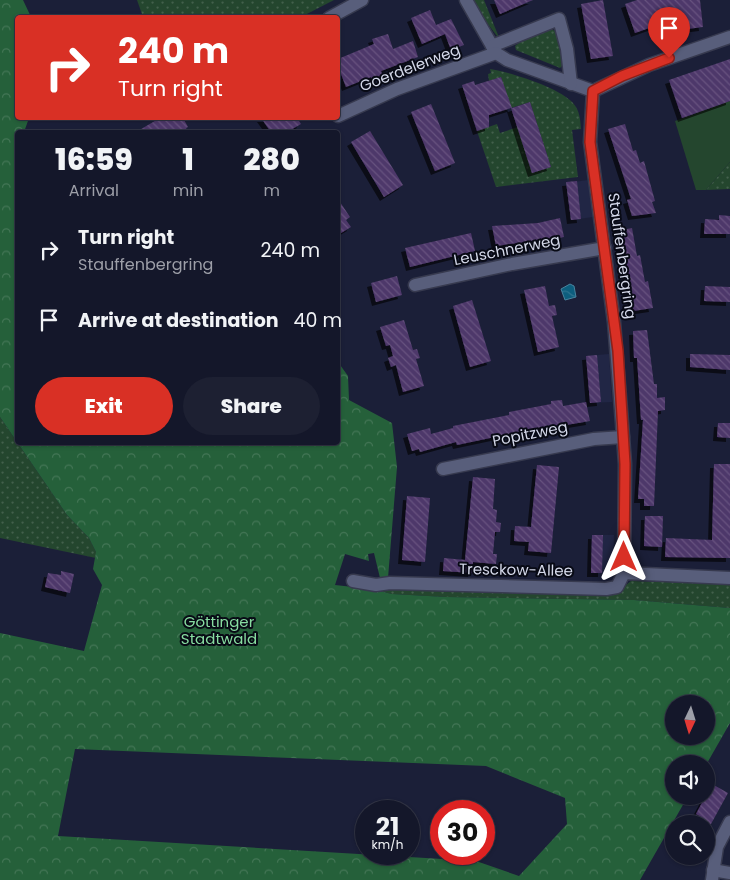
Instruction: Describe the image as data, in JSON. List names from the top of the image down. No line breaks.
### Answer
{"streets":{"street":["Goerdelerweg","Leuschnerweg","Stauffenbergring","Popitzweg","Tresckow-Allee"]},"crossings":[["Leuschnerweg","Stauffenbergring"],["Stauffenbergring","Popitzweg"],["Stauffenbergring","Tresckow-Allee"]],"parks":["Göttinger Stadtwald"],"north":"bottom","page":{"turn":["240 m","Turn right"],"eta":["16:59","Arrival","1","min","280","m"],"list":[{"name":"Turn right","note":"Stauffenbergring","value":"240 m"},{"name":"Arrive at destination","value":"40 m"}],"buttons":["Exit","Share"],"speed":"21 km/h","limit":"30"}}
